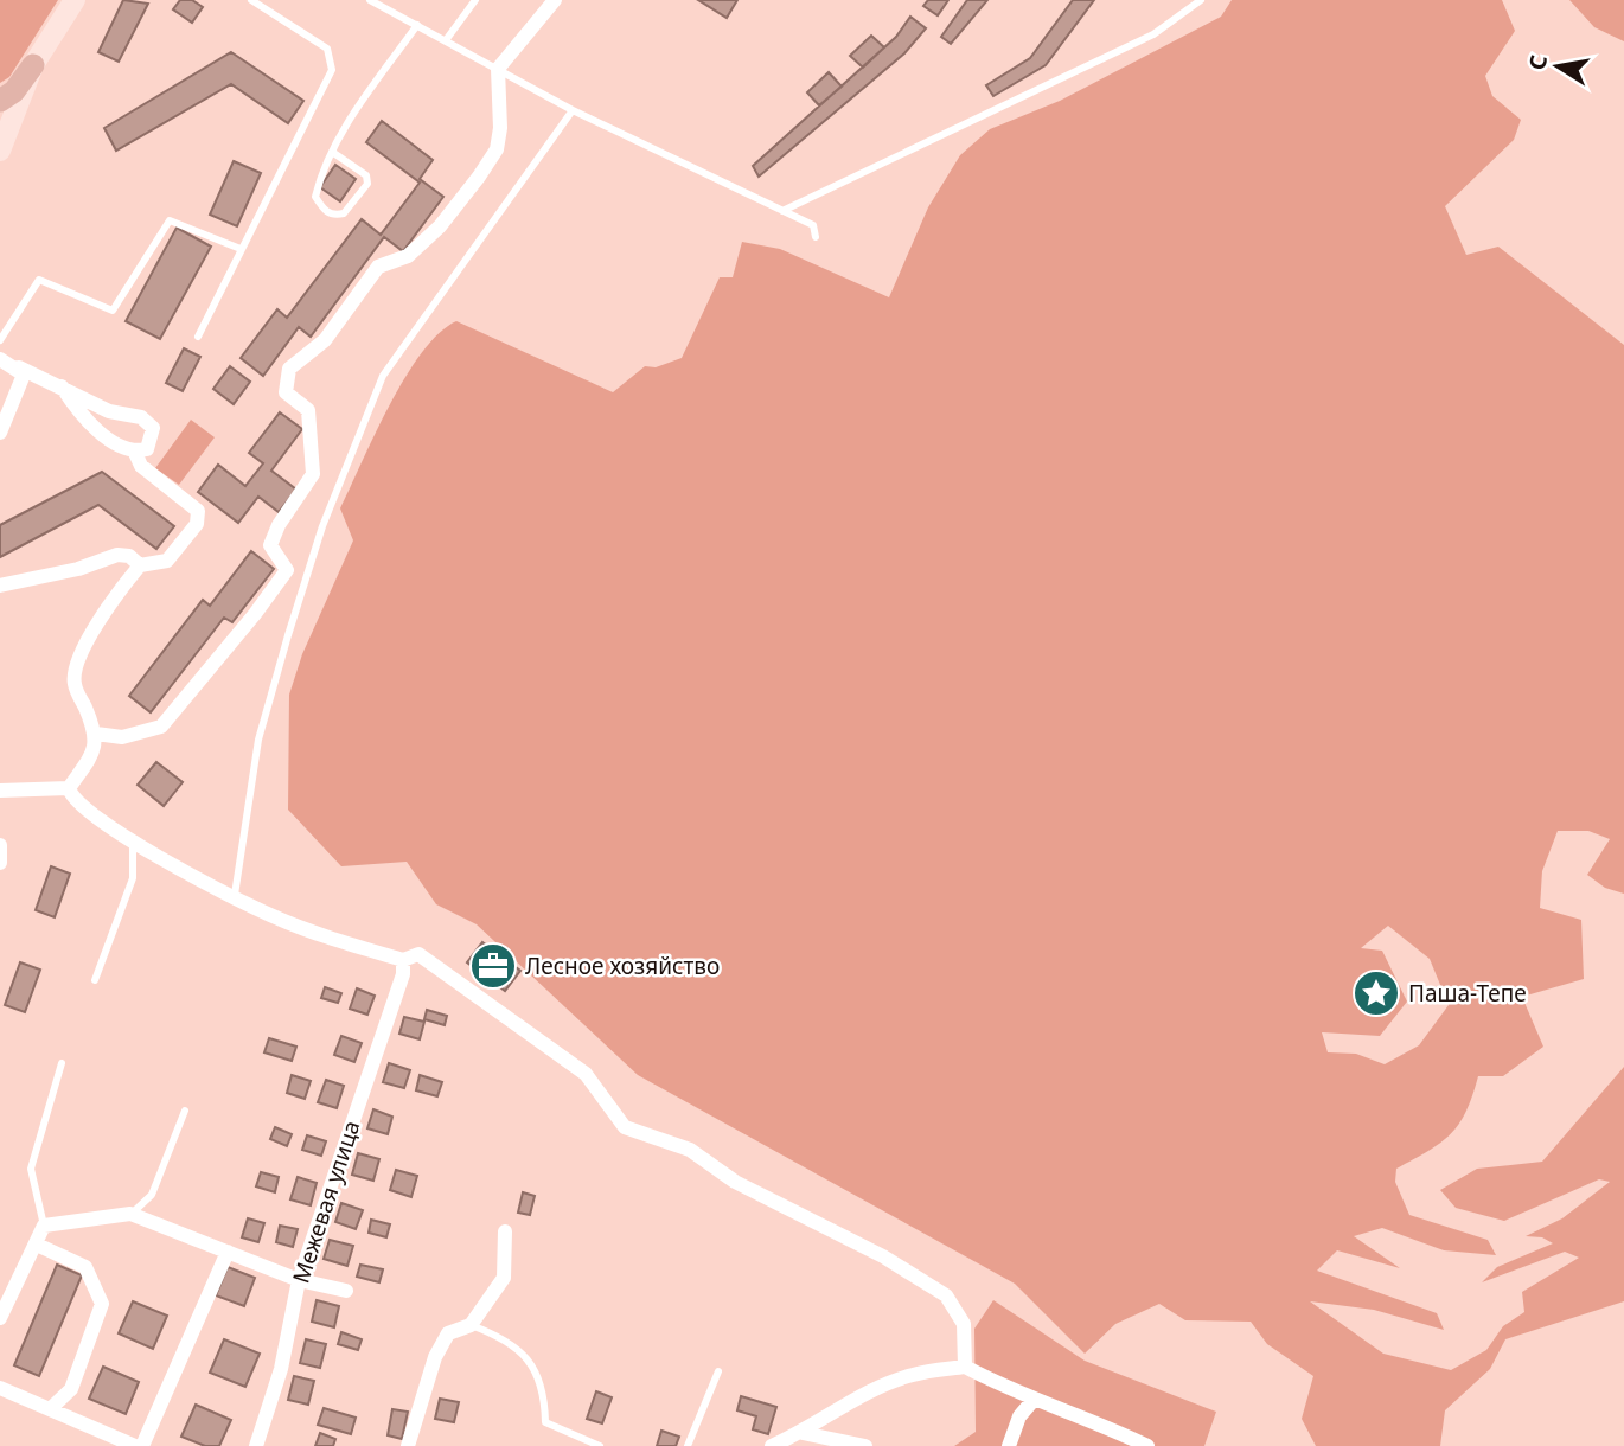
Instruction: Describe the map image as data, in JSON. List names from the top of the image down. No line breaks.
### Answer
{"streets":{"street":["Межевая улица"]},"places":{"office":["Лесное хозяйство"],"place":["Паша-Тепе"]},"north":"left"}
